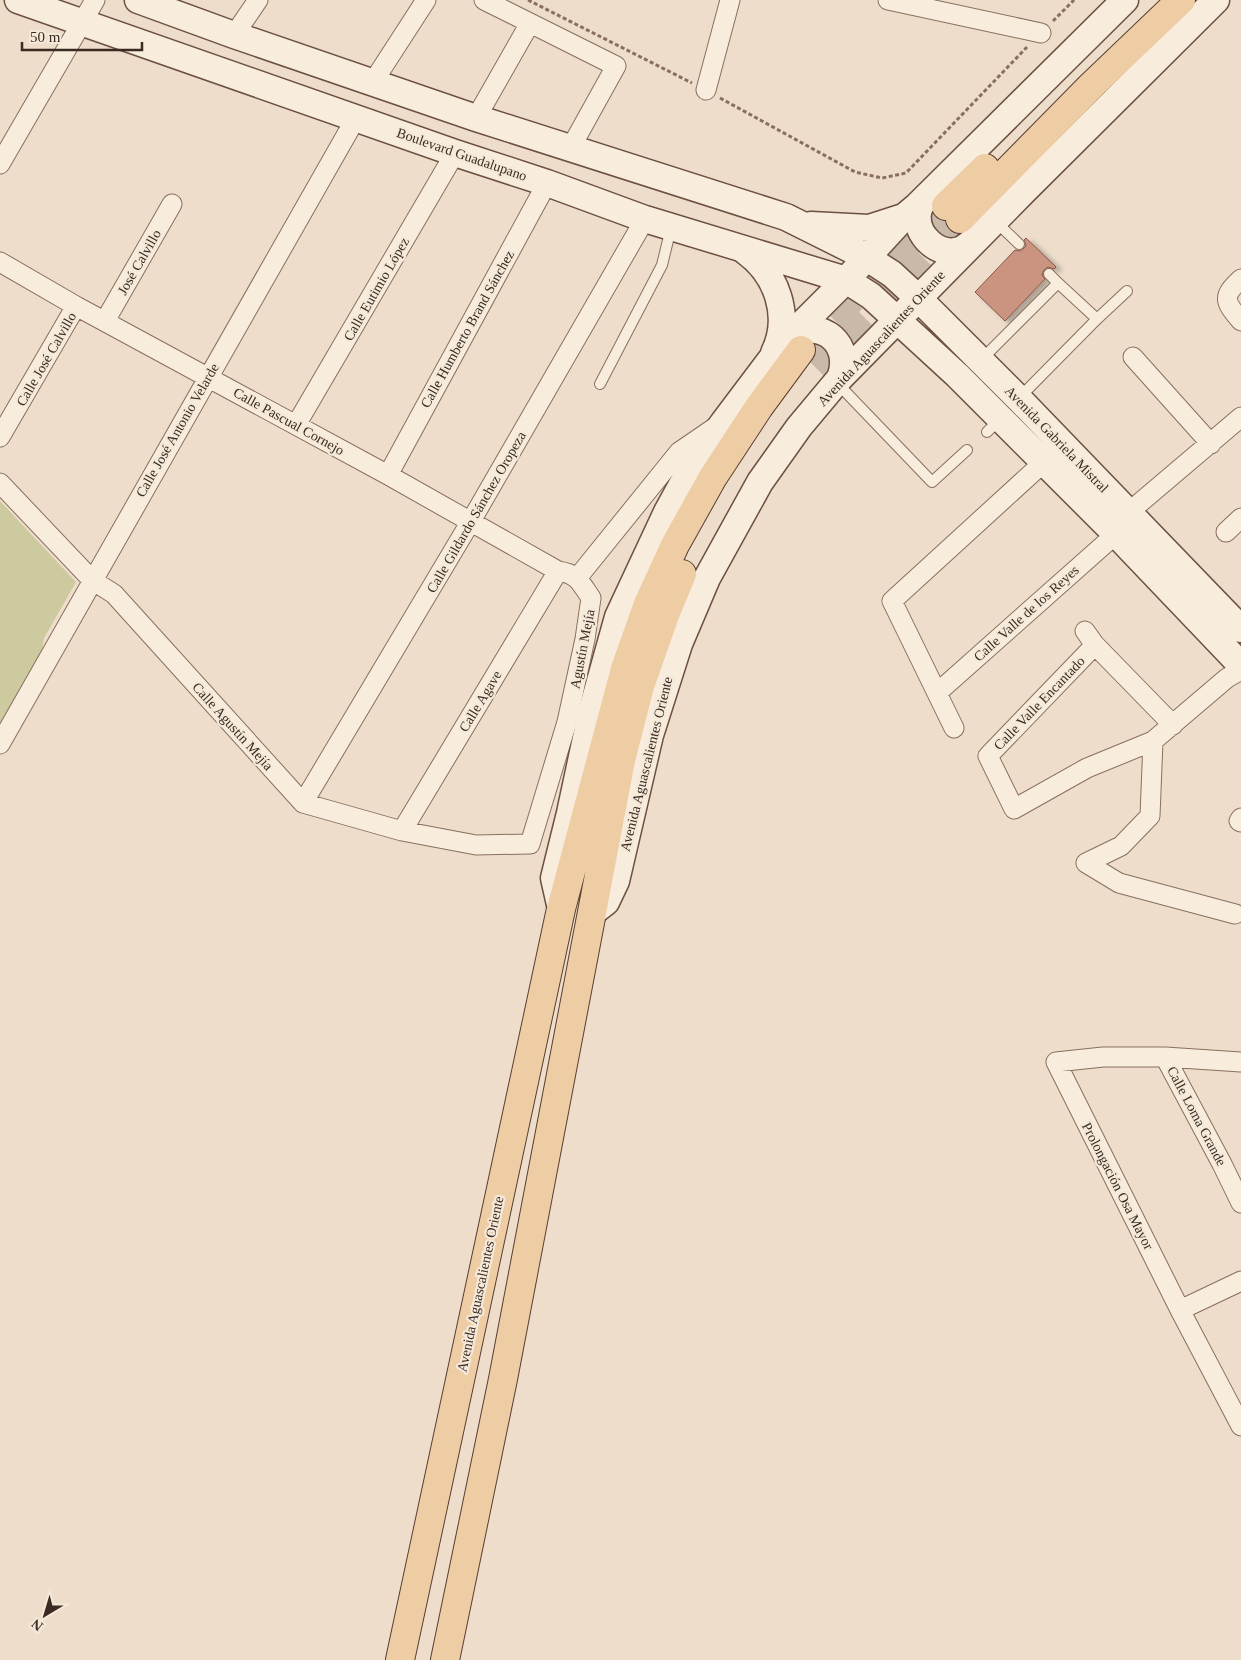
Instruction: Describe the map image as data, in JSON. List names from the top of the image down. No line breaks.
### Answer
{"streets":{"main road":["Boulevard Guadalupano","Avenida Aguascalientes Oriente","Avenida Gabriela Mistral"],"street":["José Calvillo","Calle Eutimio López","Calle Humberto Brand Sánchez","Calle José Calvillo","Calle Pascual Cornejo","Calle José Antonio Velarde","Calle Gildardo Sánchez Oropeza","Calle Valle de los Reyes","Agustín Mejía","Calle Agave","Calle Valle Encantado","Calle Agustín Mejía","Calle Loma Grande","Prolongación Osa Mayor"]},"crossings":[["Boulevard Guadalupano","Calle Eutimio López"],["Boulevard Guadalupano","Calle Humberto Brand Sánchez"],["Boulevard Guadalupano","Avenida Aguascalientes Oriente"],["Boulevard Guadalupano","Calle José Antonio Velarde"],["Boulevard Guadalupano","Avenida Gabriela Mistral"],["Boulevard Guadalupano","Calle Gildardo Sánchez Oropeza"],["José Calvillo","Calle Pascual Cornejo"],["Calle Eutimio López","Calle Pascual Cornejo"],["Calle Humberto Brand Sánchez","Calle Pascual Cornejo"],["Avenida Aguascalientes Oriente","Avenida Gabriela Mistral"],["Calle José Calvillo","Calle Pascual Cornejo"],["Calle Pascual Cornejo","Calle José Antonio Velarde"],["Calle Pascual Cornejo","Calle Gildardo Sánchez Oropeza"],["Calle Pascual Cornejo","Agustín Mejía"],["Calle Pascual Cornejo","Calle Agave"],["Calle José Antonio Velarde","Calle Agustín Mejía"],["Avenida Gabriela Mistral","Calle Valle de los Reyes"],["Calle Gildardo Sánchez Oropeza","Calle Agustín Mejía"],["Agustín Mejía","Calle Agave"],["Calle Loma Grande","Prolongación Osa Mayor"]],"scale_bar":"50 m","north":"bottom left"}
